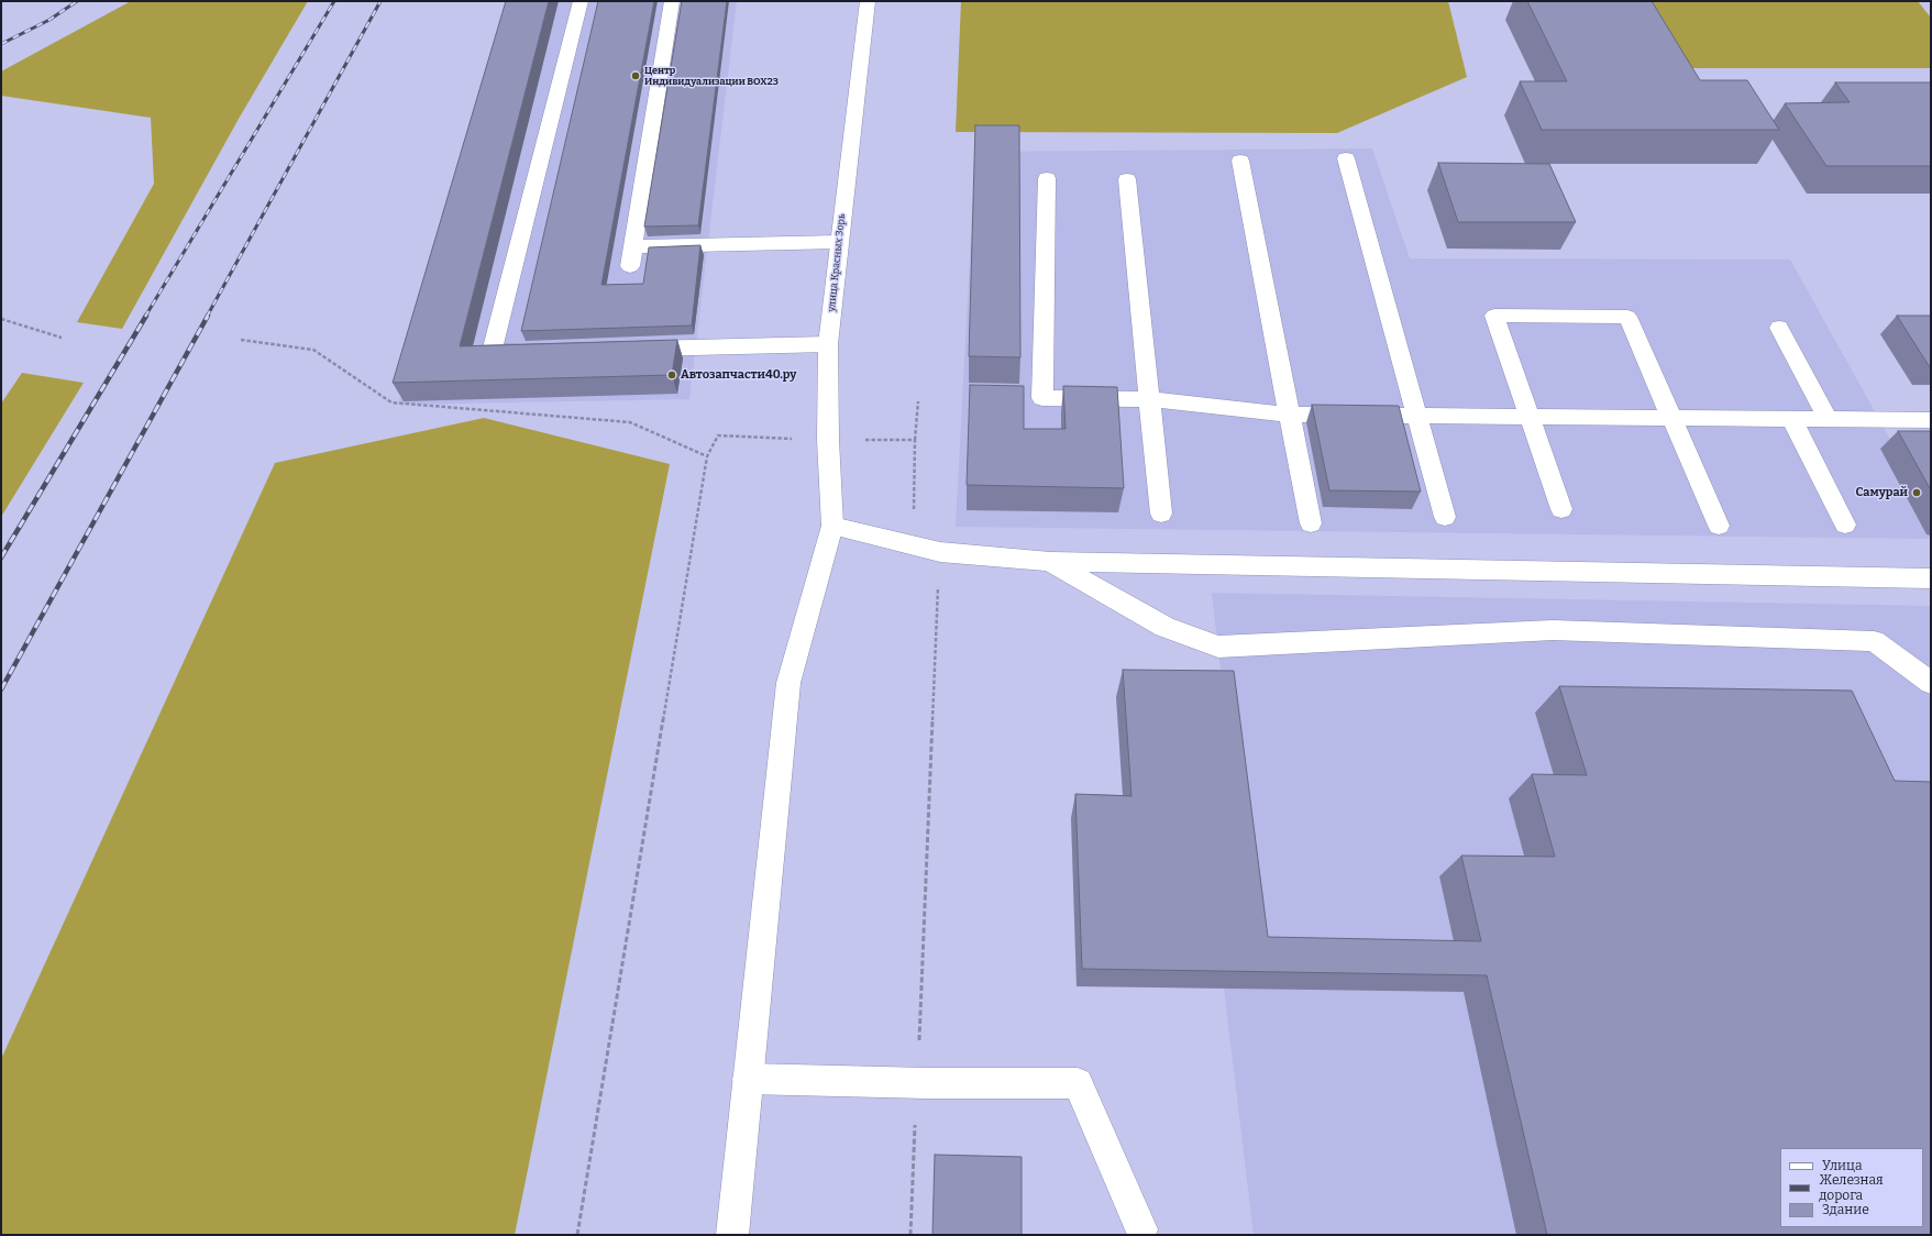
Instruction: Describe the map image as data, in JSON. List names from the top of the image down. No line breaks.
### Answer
{"streets":{"street":["улица Красных Зорь"]},"places":["Центр Индивидуализации BOX23","Автозапчасти40.ру","Самурай"],"legend":["Улица","Железная дорога","Здание"]}
